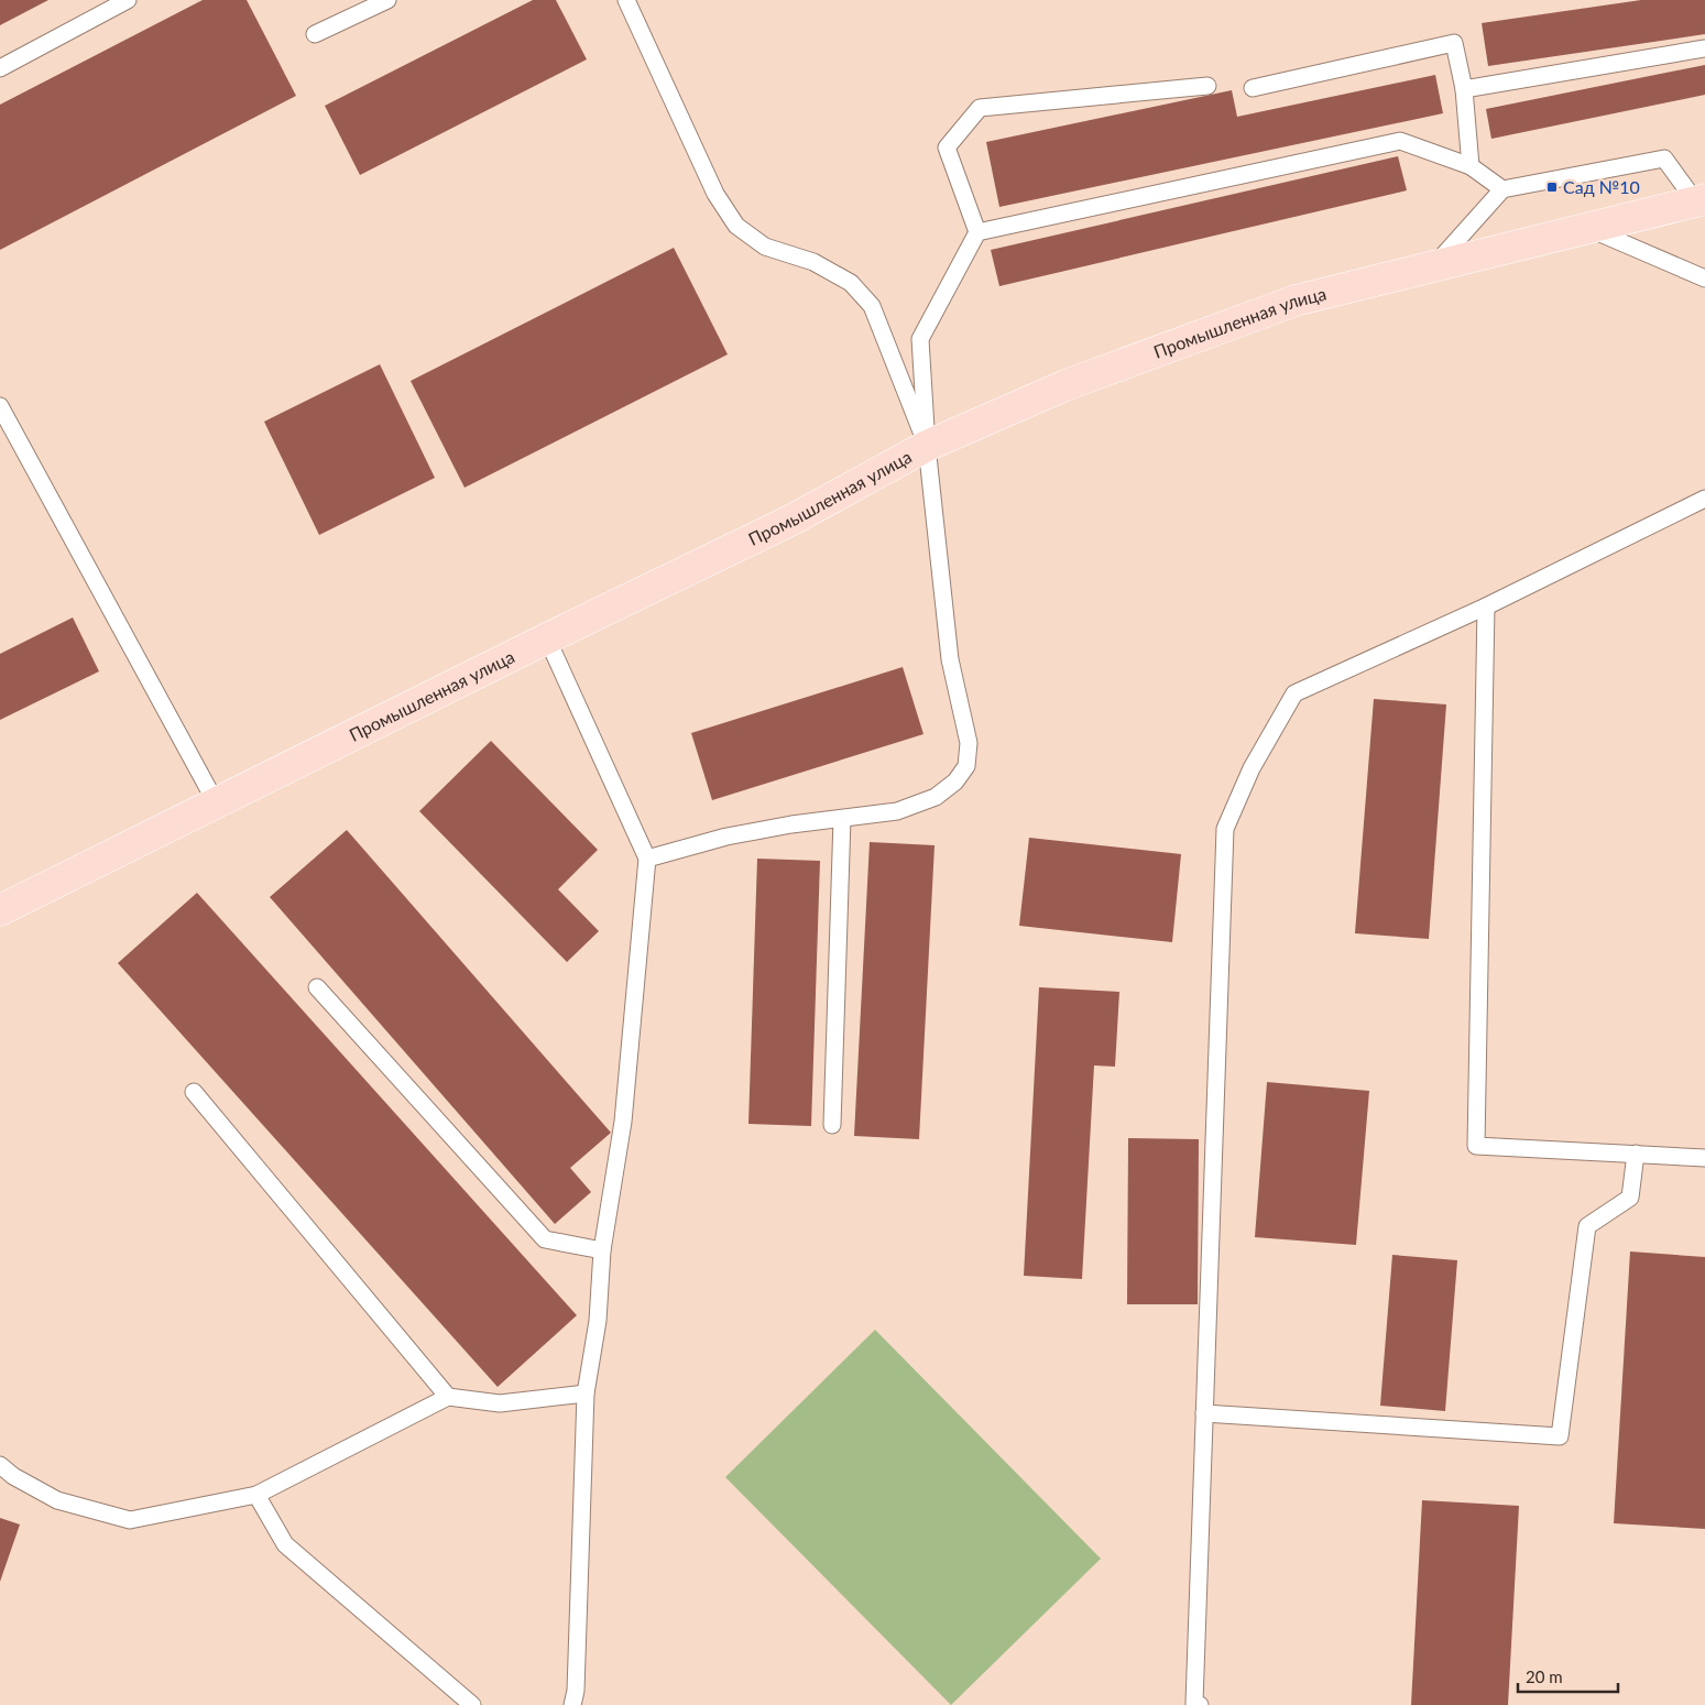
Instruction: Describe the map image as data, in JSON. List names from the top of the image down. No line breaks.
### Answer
{"streets":{"main road":["Промышленная улица"]},"places":{"transit":["Сад №10"]},"scale_bar":"20 m"}
